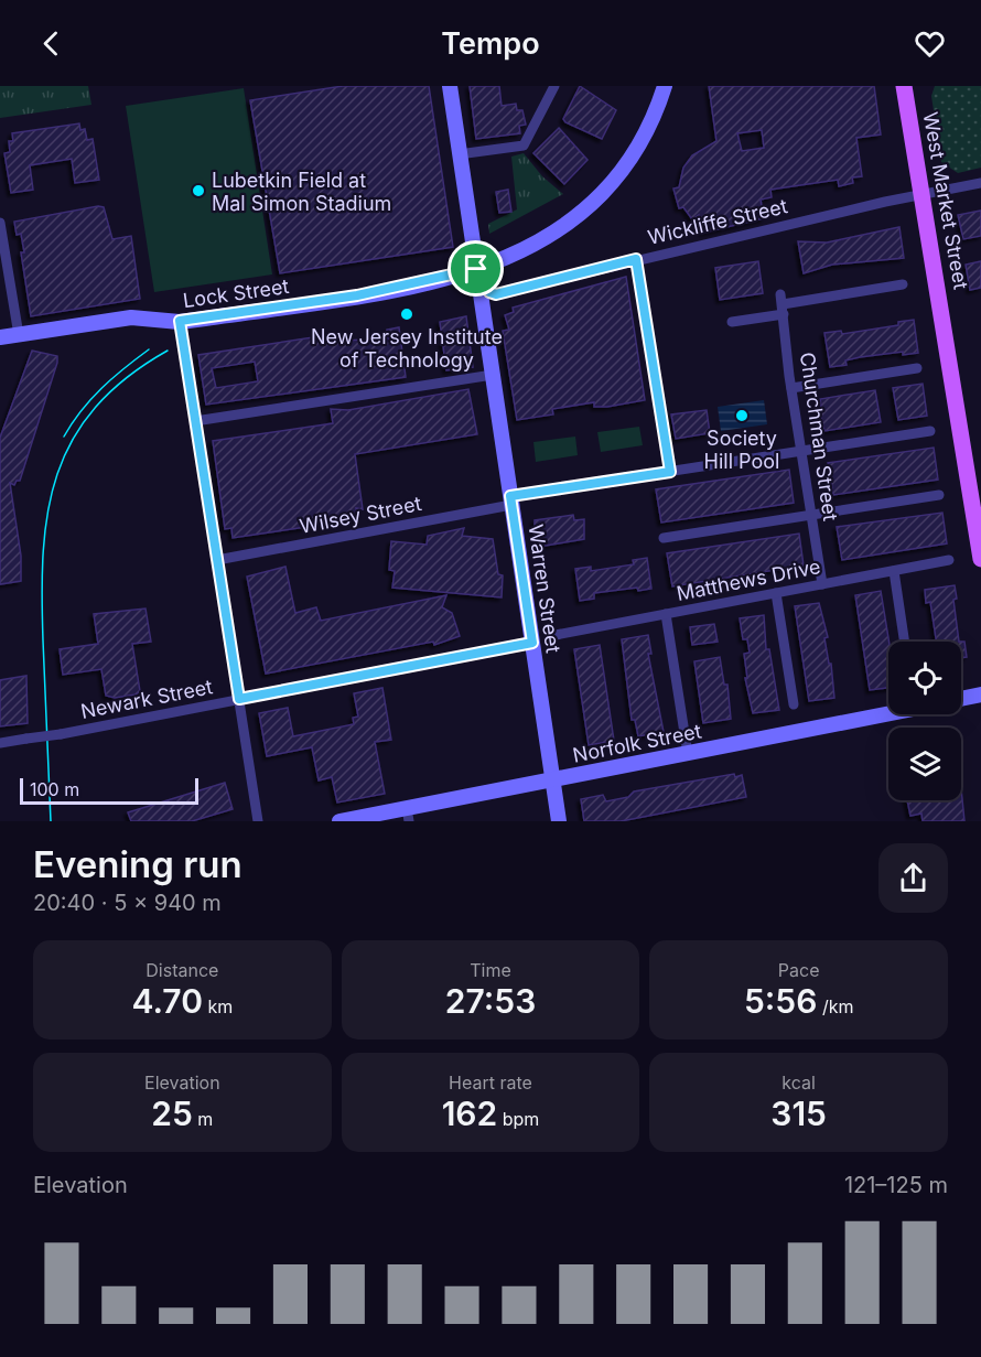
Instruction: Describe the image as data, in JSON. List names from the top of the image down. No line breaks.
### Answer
{"streets":{"main road":["West Market Street","Lock Street","Warren Street","Norfolk Street"],"street":["Wickliffe Street","Churchman Street","Wilsey Street","Matthews Drive","Newark Street"]},"crossings":[["West Market Street","Wickliffe Street"],["Wickliffe Street","Lock Street"],["Wickliffe Street","Warren Street"],["Lock Street","Warren Street"],["Churchman Street","Wilsey Street"],["Churchman Street","Matthews Drive"],["Wilsey Street","Warren Street"],["Warren Street","Newark Street"],["Warren Street","Norfolk Street"]],"places":["Lubetkin Field at Mal Simon Stadium","New Jersey Institute of Technology","Society Hill Pool"],"scale_bar":"100 m","page":{"header":"Tempo","scale":"100 m","heading":["Evening run","20:40 · 5 × 940 m"],"stats":[["Distance","4.70 km"],["Time","27:53"],["Pace","5:56 /km"],["Elevation","25 m"],["Heart rate","162 bpm"],["kcal","315"]],"chart":["Elevation","121–125 m"]}}
